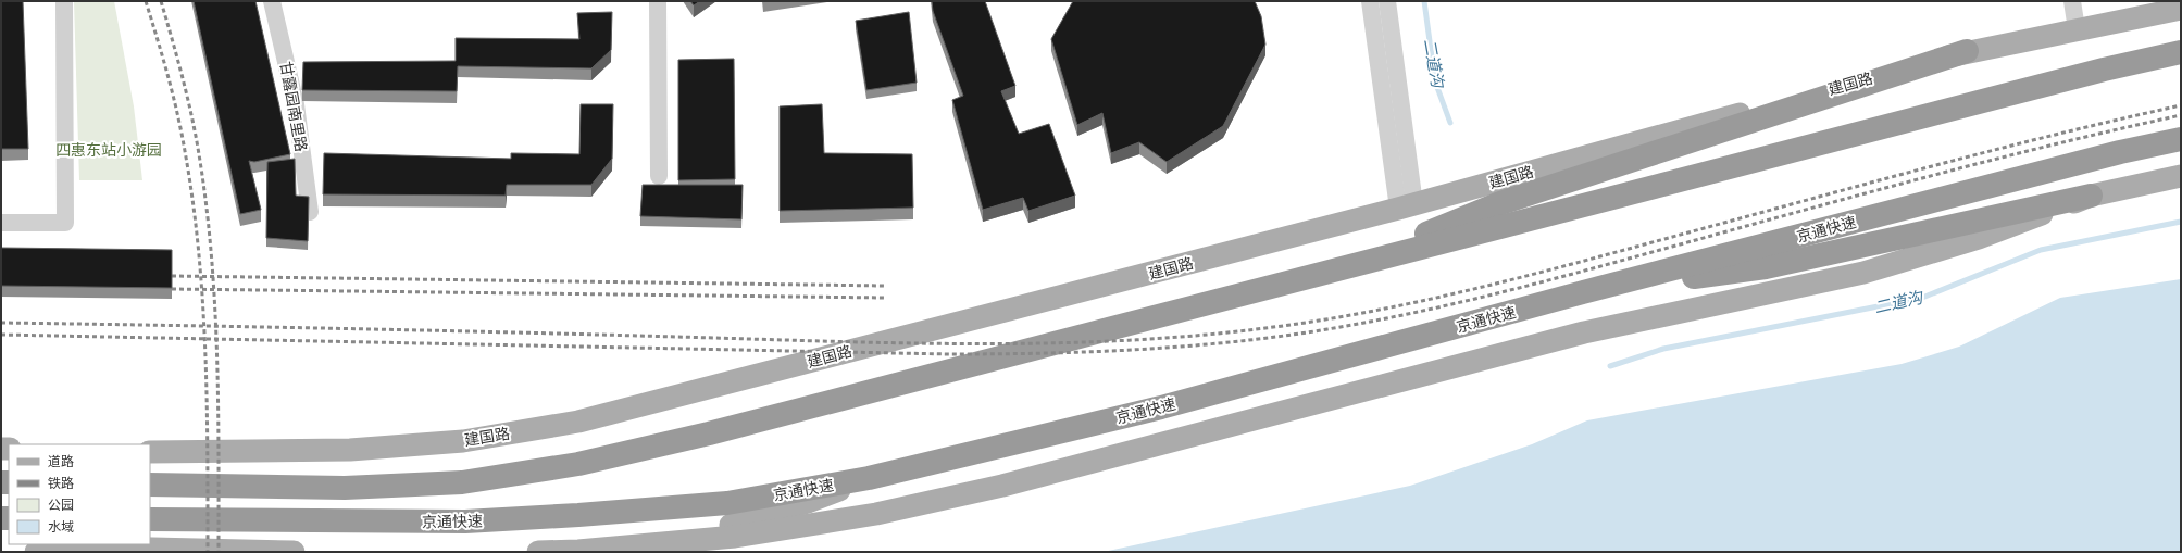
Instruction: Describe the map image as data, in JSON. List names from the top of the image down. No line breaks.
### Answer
{"streets":{"highway":["京通快速"],"main road":["建国路"],"street":["甘露园南里路"]},"water":["二道沟"],"parks":["四惠东站小游园"],"legend":["道路","铁路","公园","水域"]}
